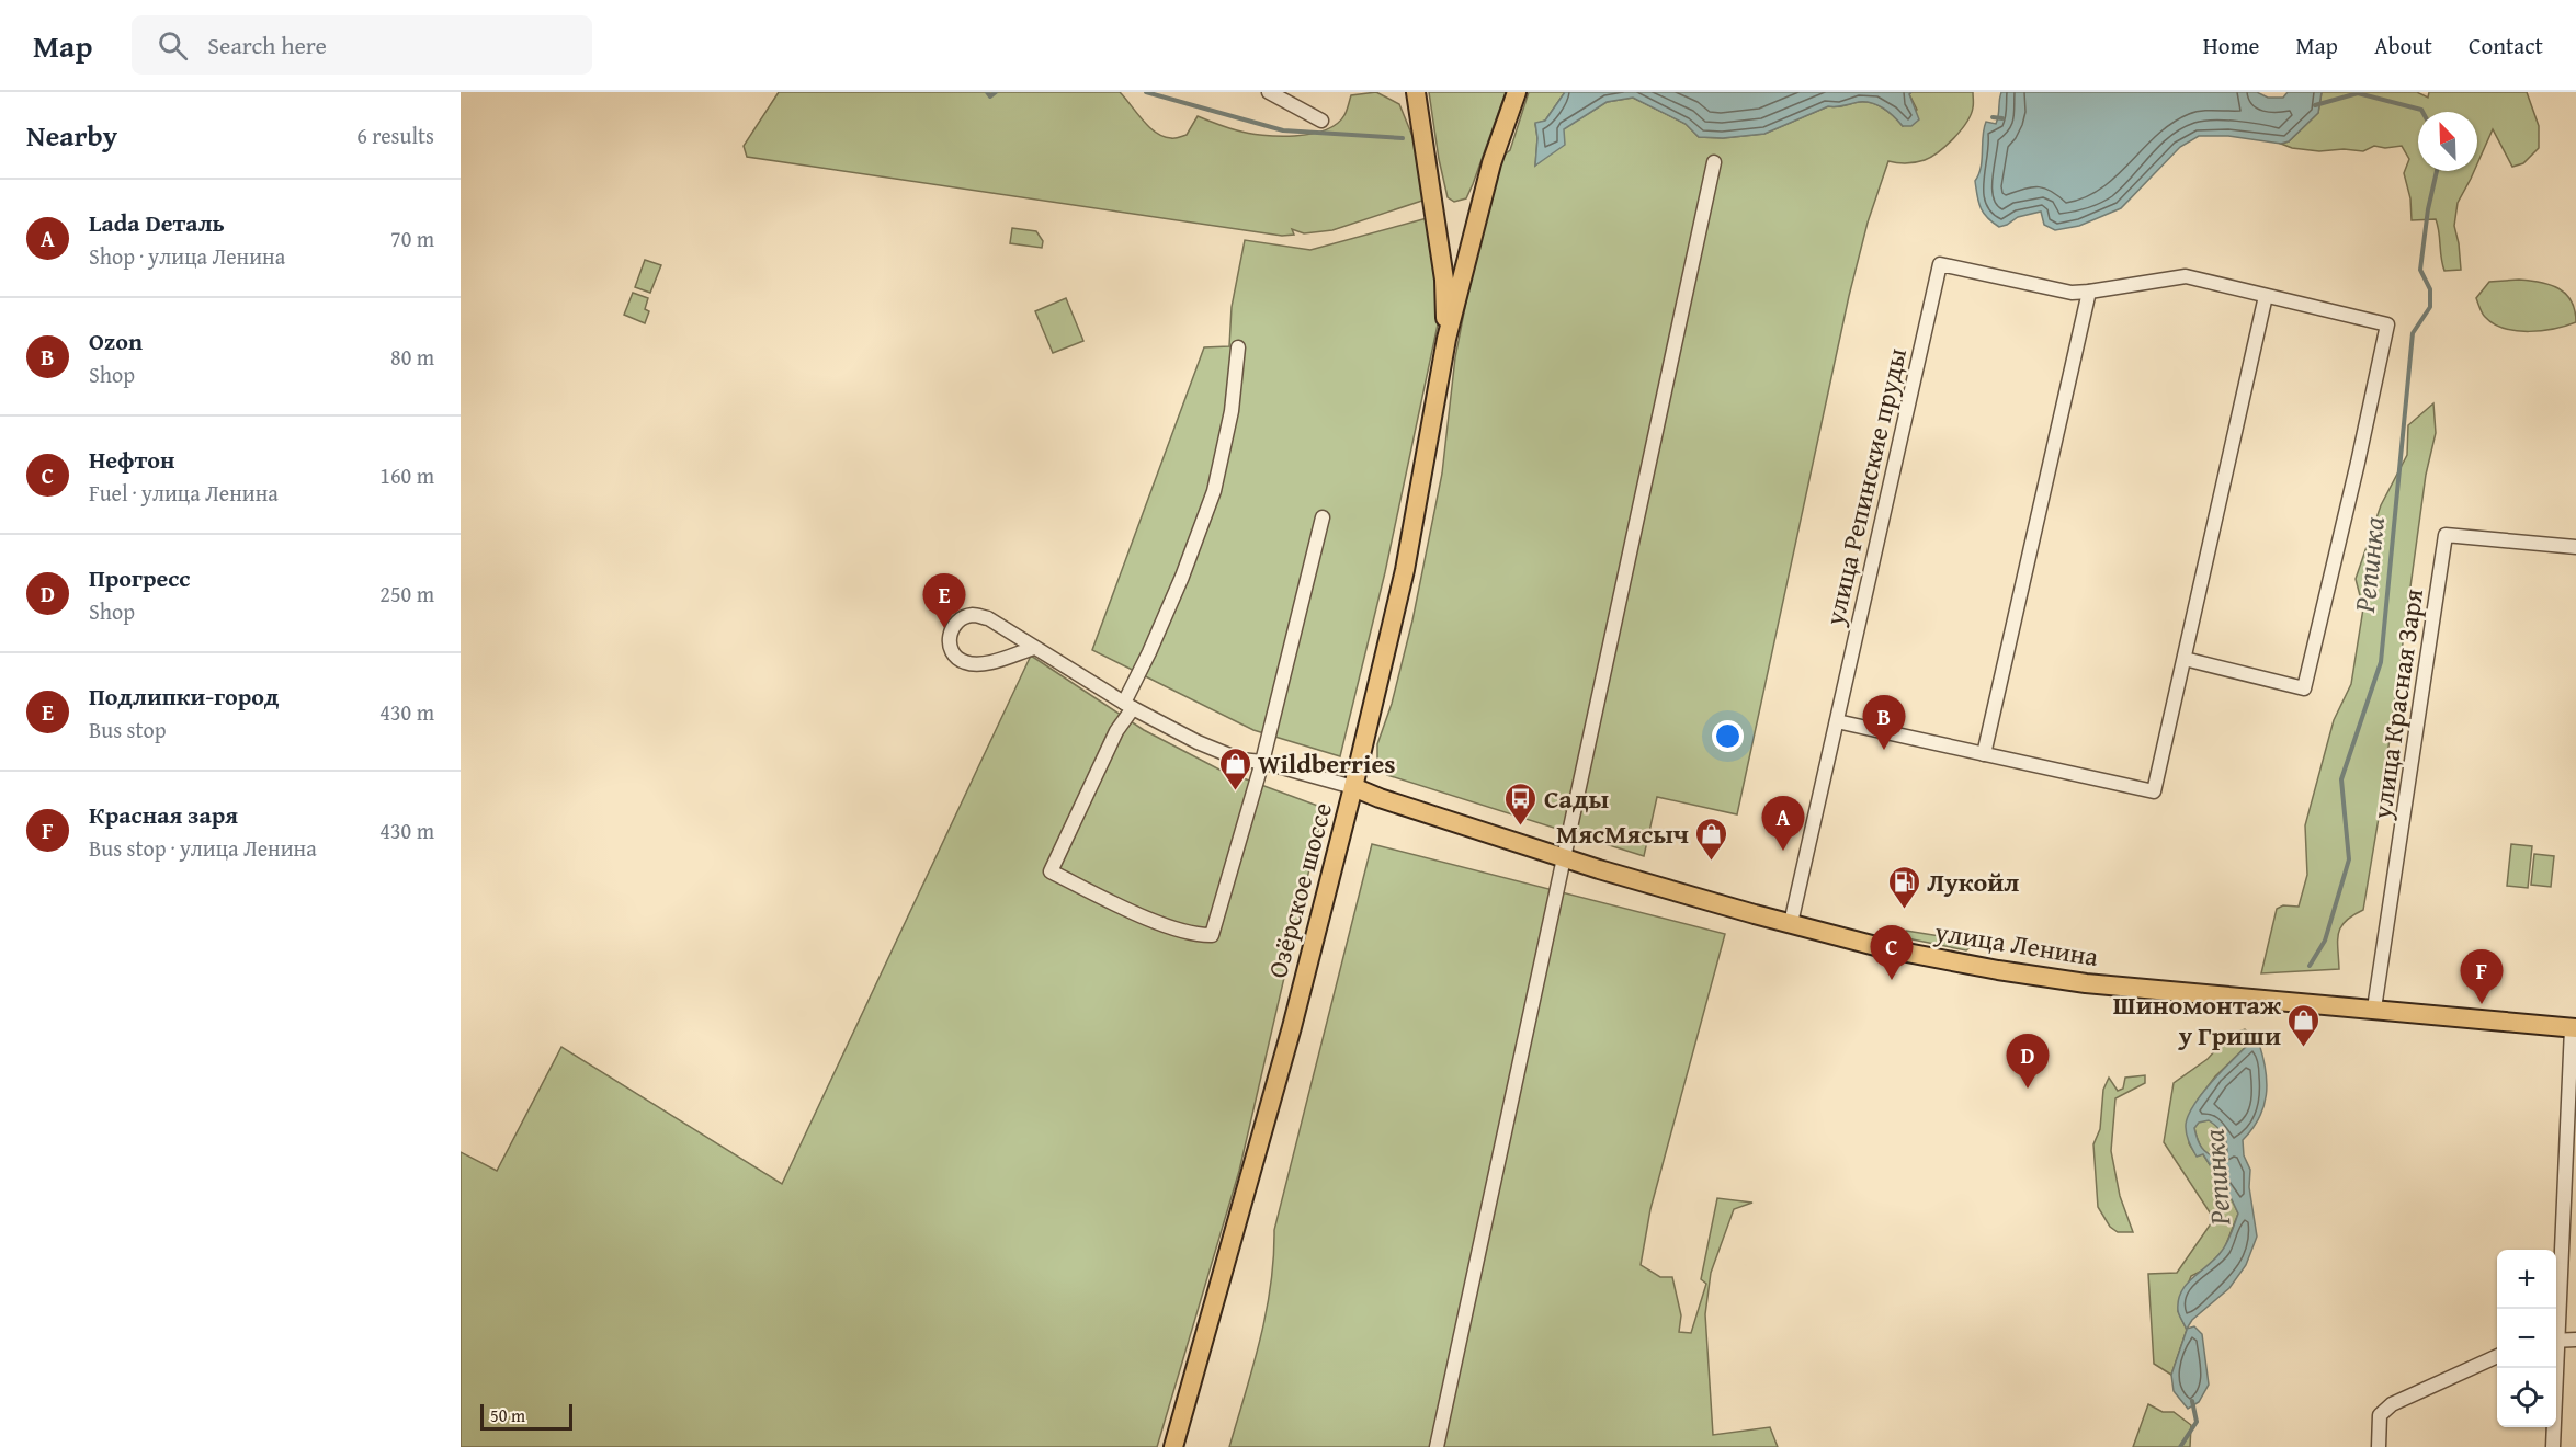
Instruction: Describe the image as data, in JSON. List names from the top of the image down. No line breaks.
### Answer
{"streets":{"main road":["Озёрское шоссе","улица Ленина"],"street":["улица Репинские пруды","улица Красная Заря"]},"crossings":[["улица Красная Заря","улица Ленина"],["Озёрское шоссе","улица Ленина"]],"water":["Репинка"],"places":{"shop":["Wildberries","МясМясыч","Шиномонтаж у Гриши"],"bus stop":["Сады"],"fuel station":["Лукойл"]},"scale_bar":"50 m","north":"top left","page":{"header":"Map","search":"Search here","nav":["Home","Map","About","Contact"],"heading":["Nearby","6 results"],"list":[{"mark":"A","name":"Lada Dеталь","note":"Shop · улица Ленина","value":"70 m"},{"mark":"B","name":"Ozon","note":"Shop","value":"80 m"},{"mark":"C","name":"Нефтон","note":"Fuel · улица Ленина","value":"160 m"},{"mark":"D","name":"Прогресс","note":"Shop","value":"250 m"},{"mark":"E","name":"Подлипки-город","note":"Bus stop","value":"430 m"},{"mark":"F","name":"Красная заря","note":"Bus stop · улица Ленина","value":"430 m"}],"pins":["E","B","A","C","F","D"],"map_buttons":["+","−"],"scale":"50 m"}}
